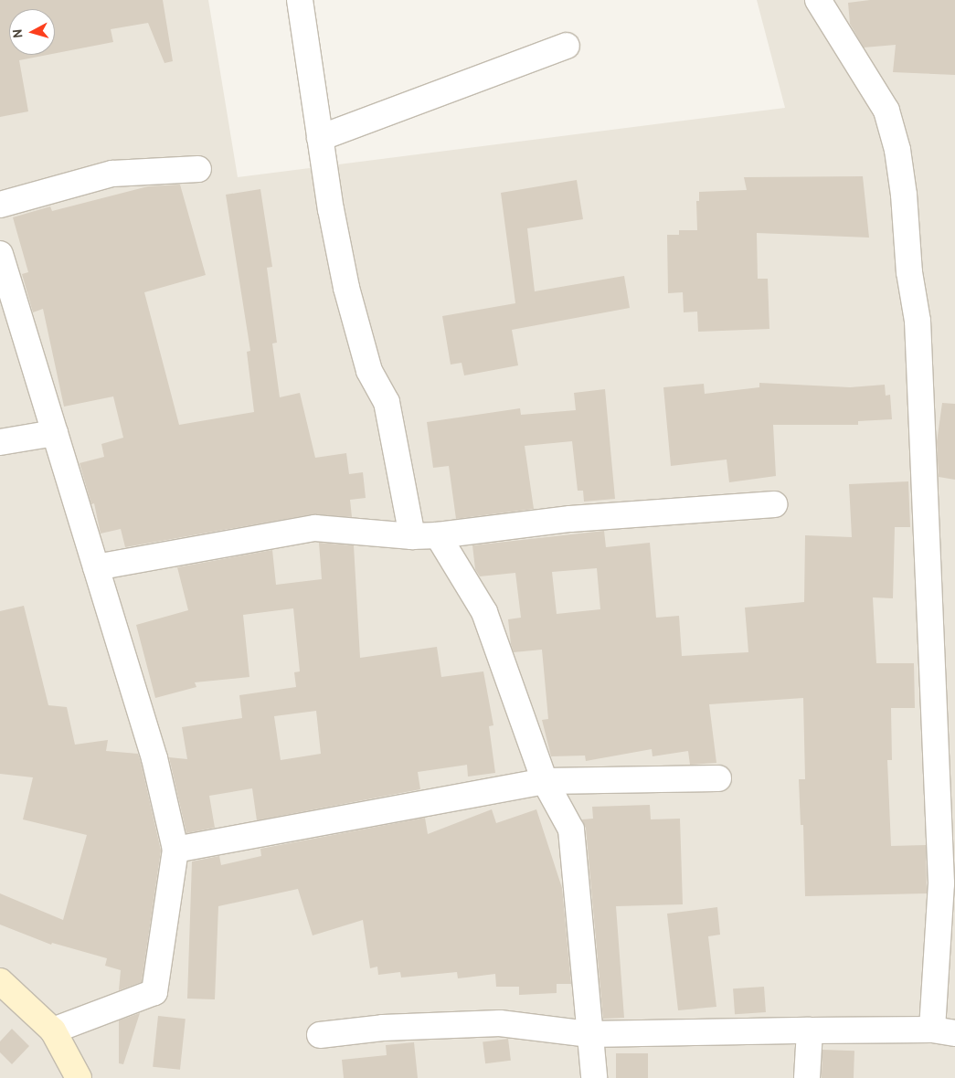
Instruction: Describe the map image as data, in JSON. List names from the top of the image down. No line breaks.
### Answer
{"north":"left"}
